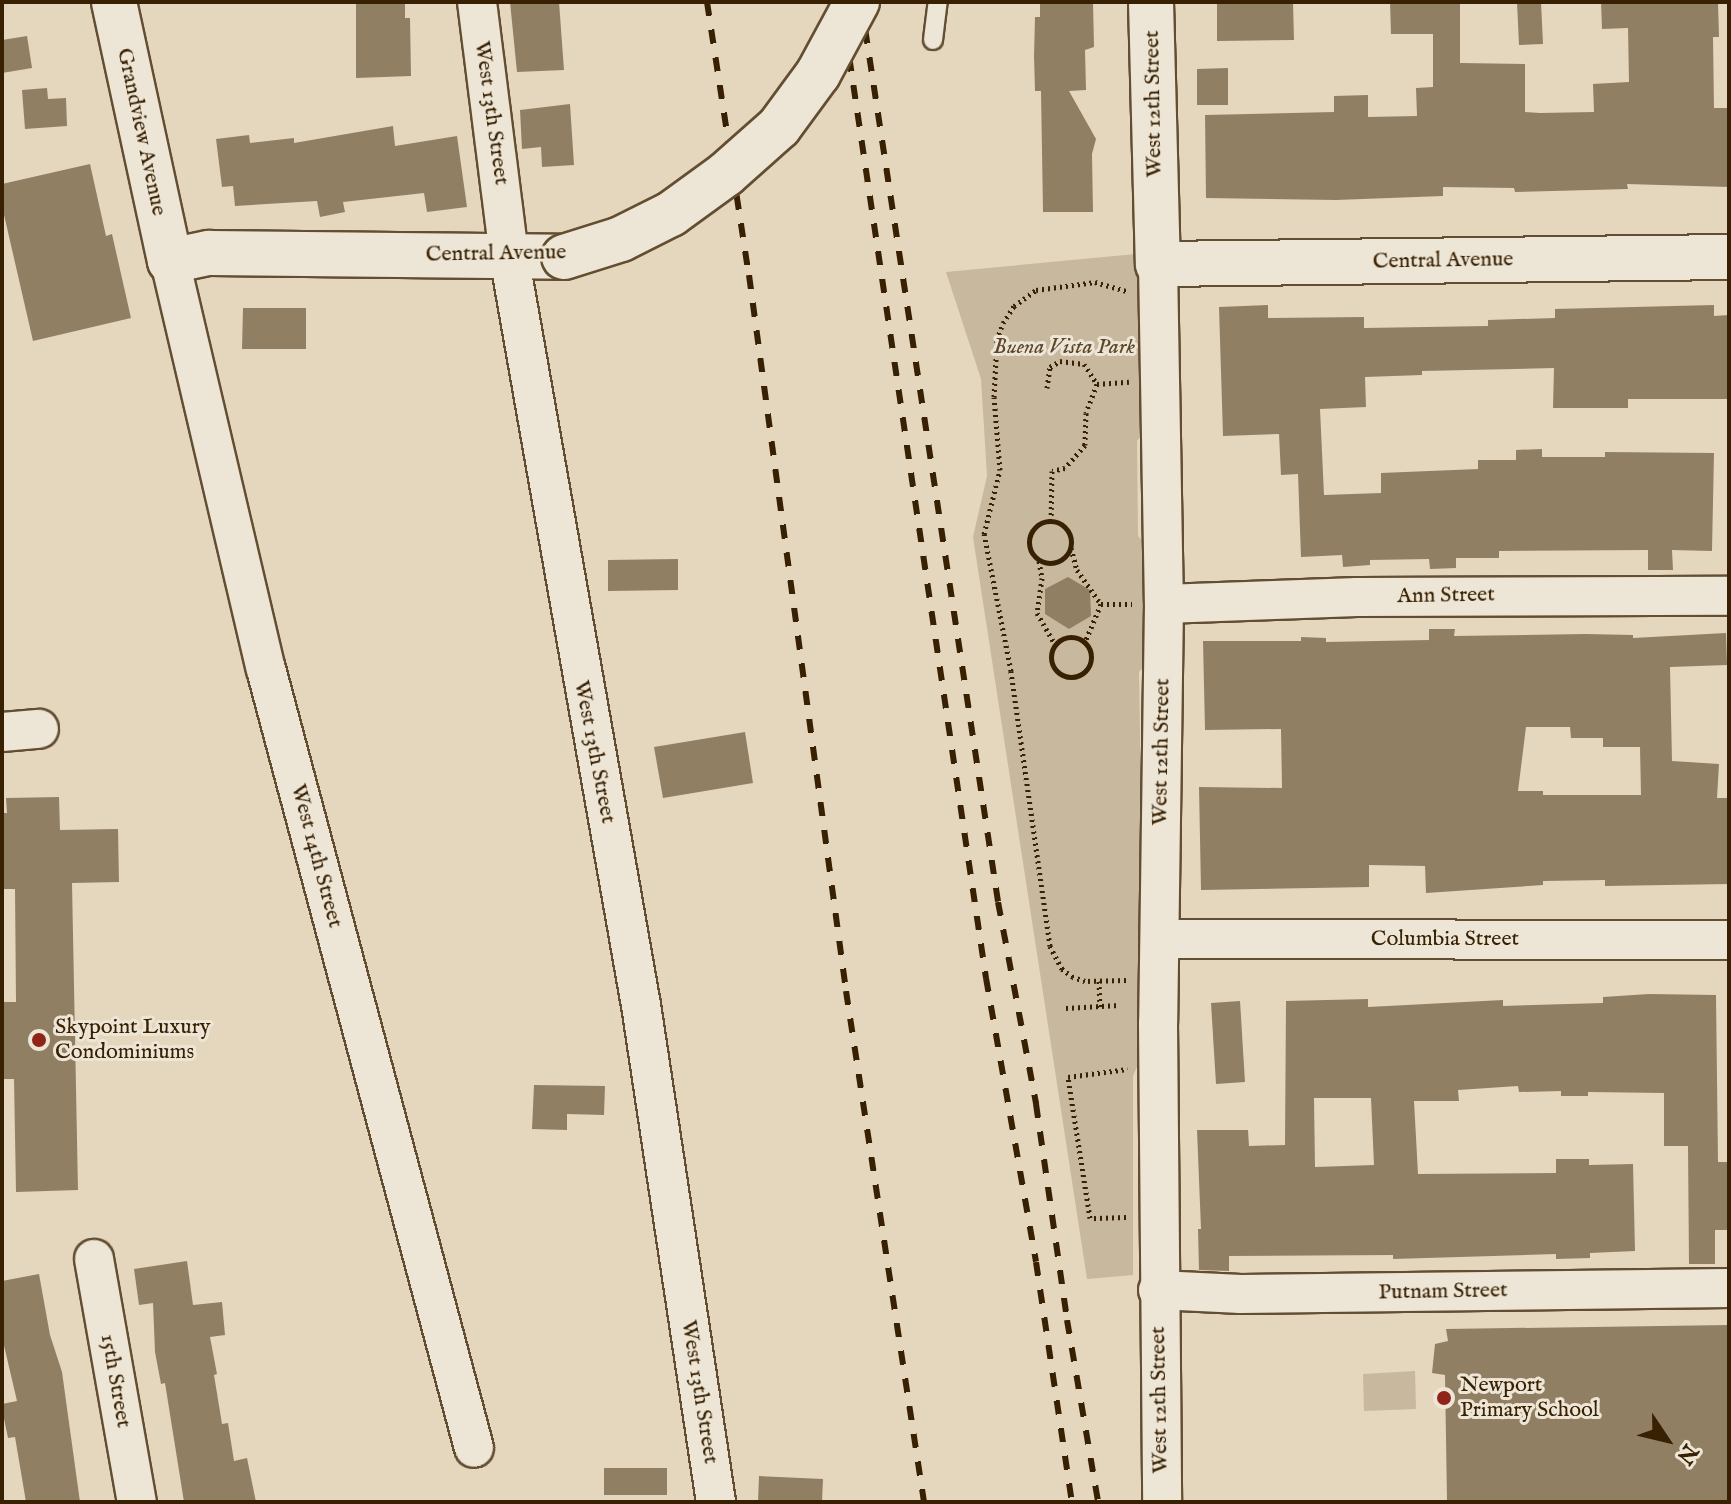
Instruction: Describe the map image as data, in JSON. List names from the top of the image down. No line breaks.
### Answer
{"streets":{"street":["West 12th Street","West 13th Street","Grandview Avenue","Central Avenue","Ann Street","West 14th Street","Columbia Street","Putnam Street","15th Street"]},"crossings":[["West 12th Street","Central Avenue"],["West 12th Street","Ann Street"],["West 12th Street","Columbia Street"],["West 12th Street","Putnam Street"],["West 13th Street","Central Avenue"],["Grandview Avenue","Central Avenue"],["Grandview Avenue","West 14th Street"],["Central Avenue","West 14th Street"]],"parks":["Buena Vista Park"],"places":["Skypoint Luxury Condominiums","Newport Primary School"],"north":"bottom right"}
